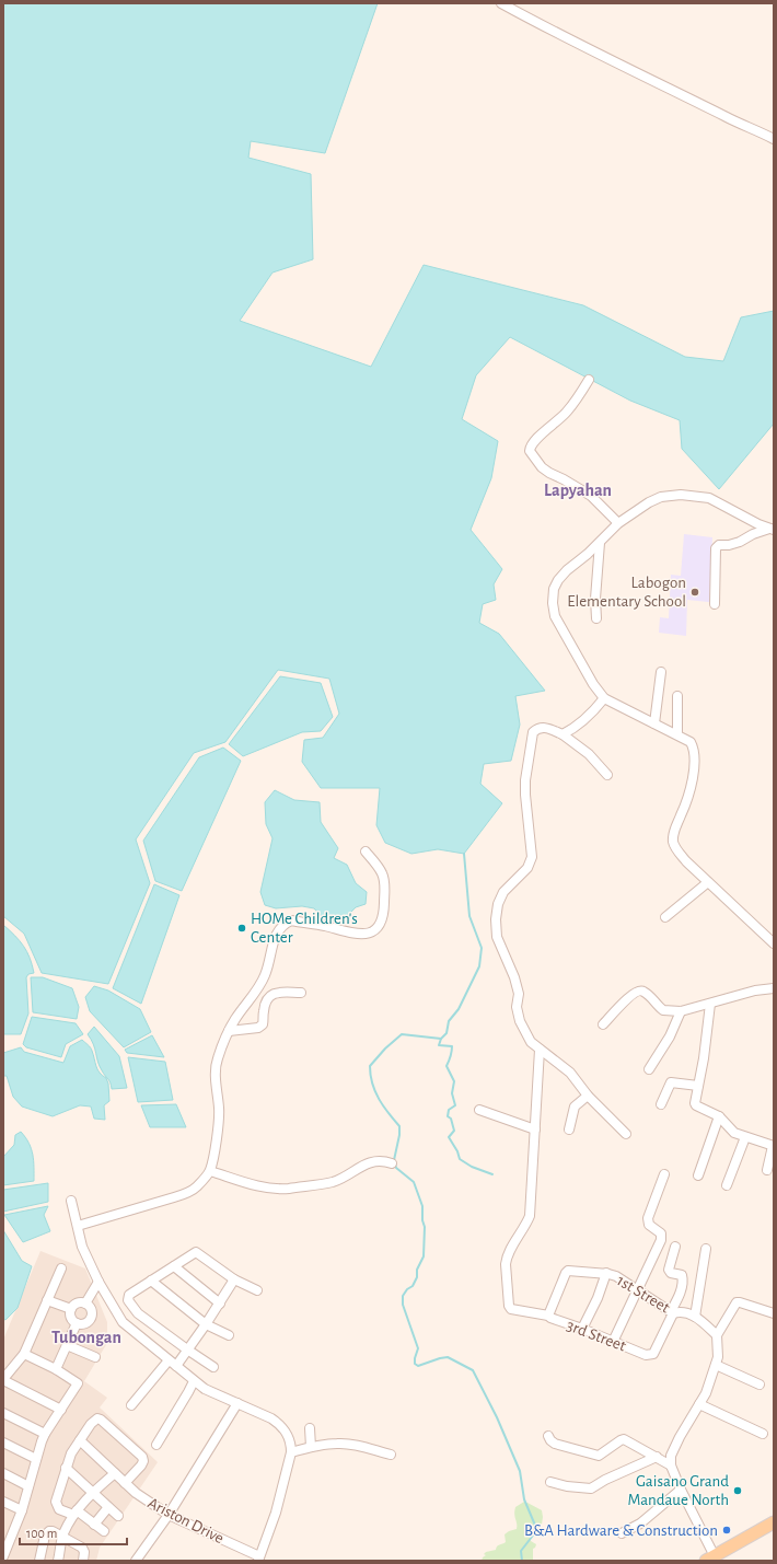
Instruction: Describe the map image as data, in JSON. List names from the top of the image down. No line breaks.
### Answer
{"streets":{"street":["1st Street","3rd Street","Ariston Drive"]},"crossings":[["1st Street","3rd Street"]],"districts":["Lapyahan","Tubongan"],"places":["Labogon Elementary School","HOMe Children's Center","Gaisano Grand Mandaue North","B&A Hardware & Construction"],"scale_bar":"100 m"}
